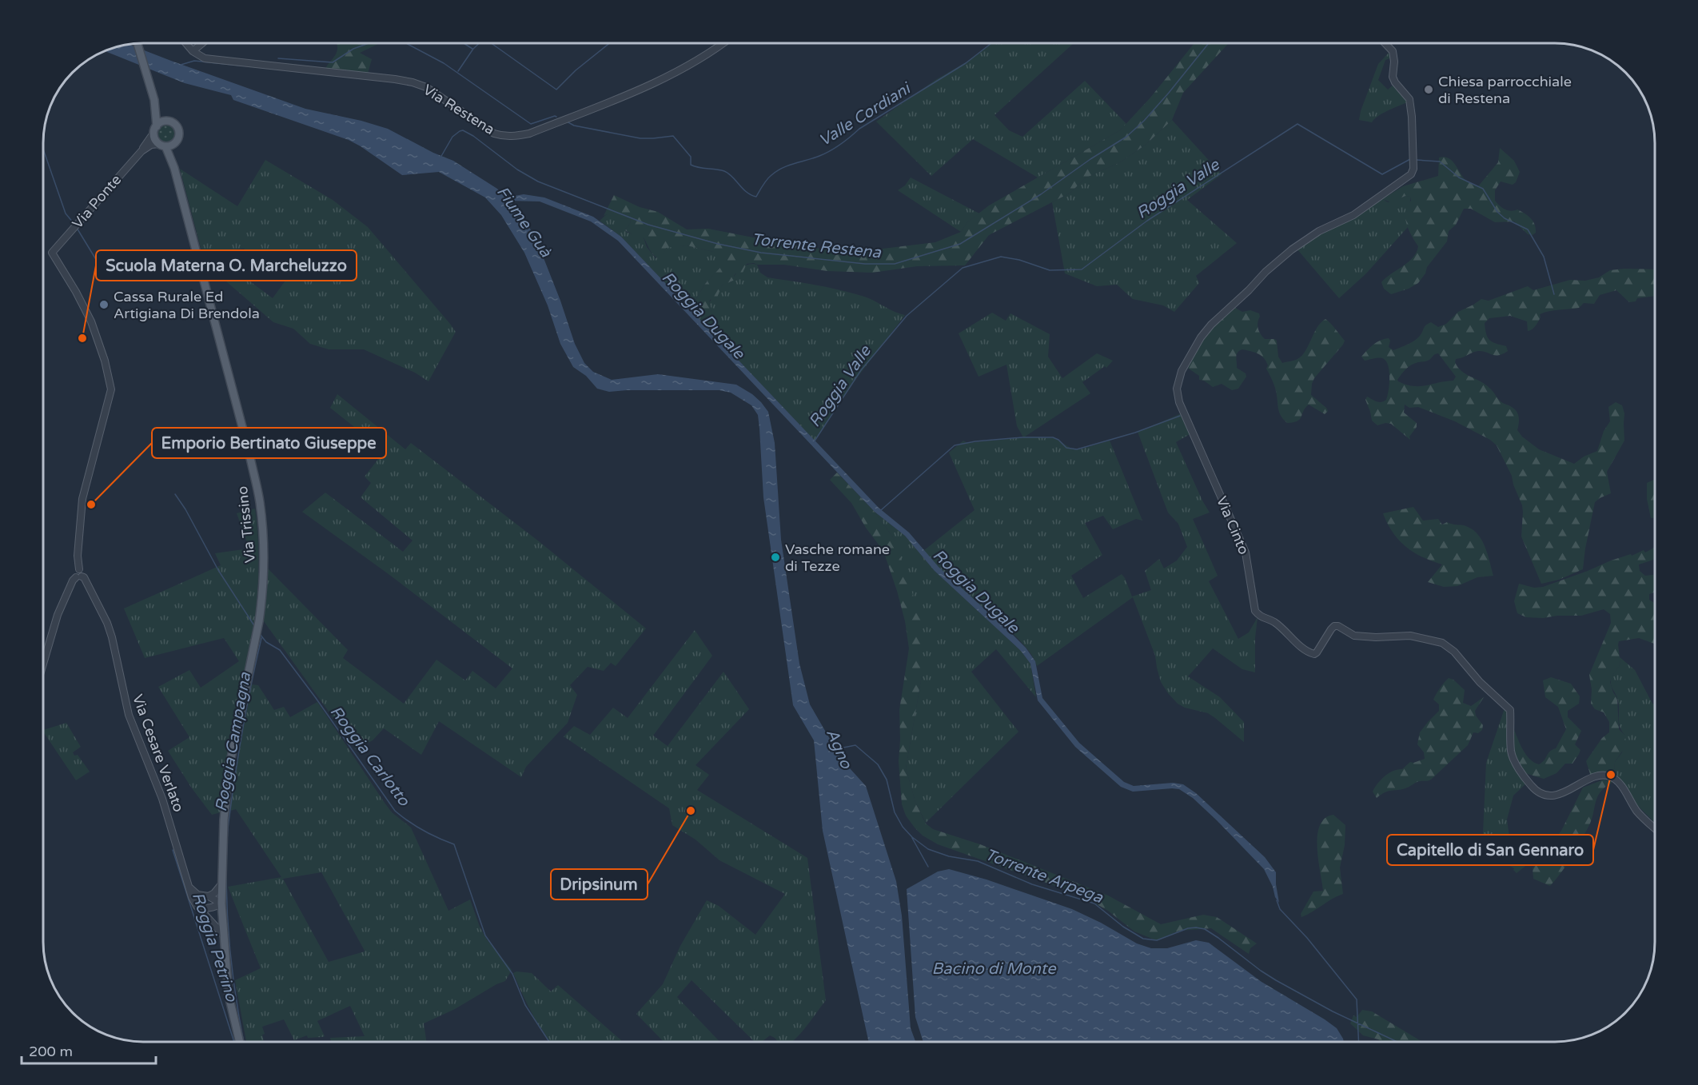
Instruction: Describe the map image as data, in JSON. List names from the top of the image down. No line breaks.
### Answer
{"streets":{"main road":["Via Trissino"],"street":["Via Restena","Via Ponte","Via Cinto","Via Cesare Verlato"]},"crossings":[["Via Ponte","Via Trissino"],["Via Ponte","Via Cesare Verlato"]],"water":["Valle Cordiani","Roggia Valle","Fiume Guà","Torrente Restena","Roggia Dugale","Roggia Campagna","Agno","Roggia Carlotto","Torrente Arpega","Roggia Petrino","Bacino di Monte"],"places":["Chiesa parrocchiale di Restena","Cassa Rurale Ed Artigiana Di Brendola","Scuola Materna O. Marcheluzzo","Emporio Bertinato Giuseppe","Vasche romane di Tezze","Capitello di San Gennaro","Dripsinum"],"scale_bar":"200 m"}
